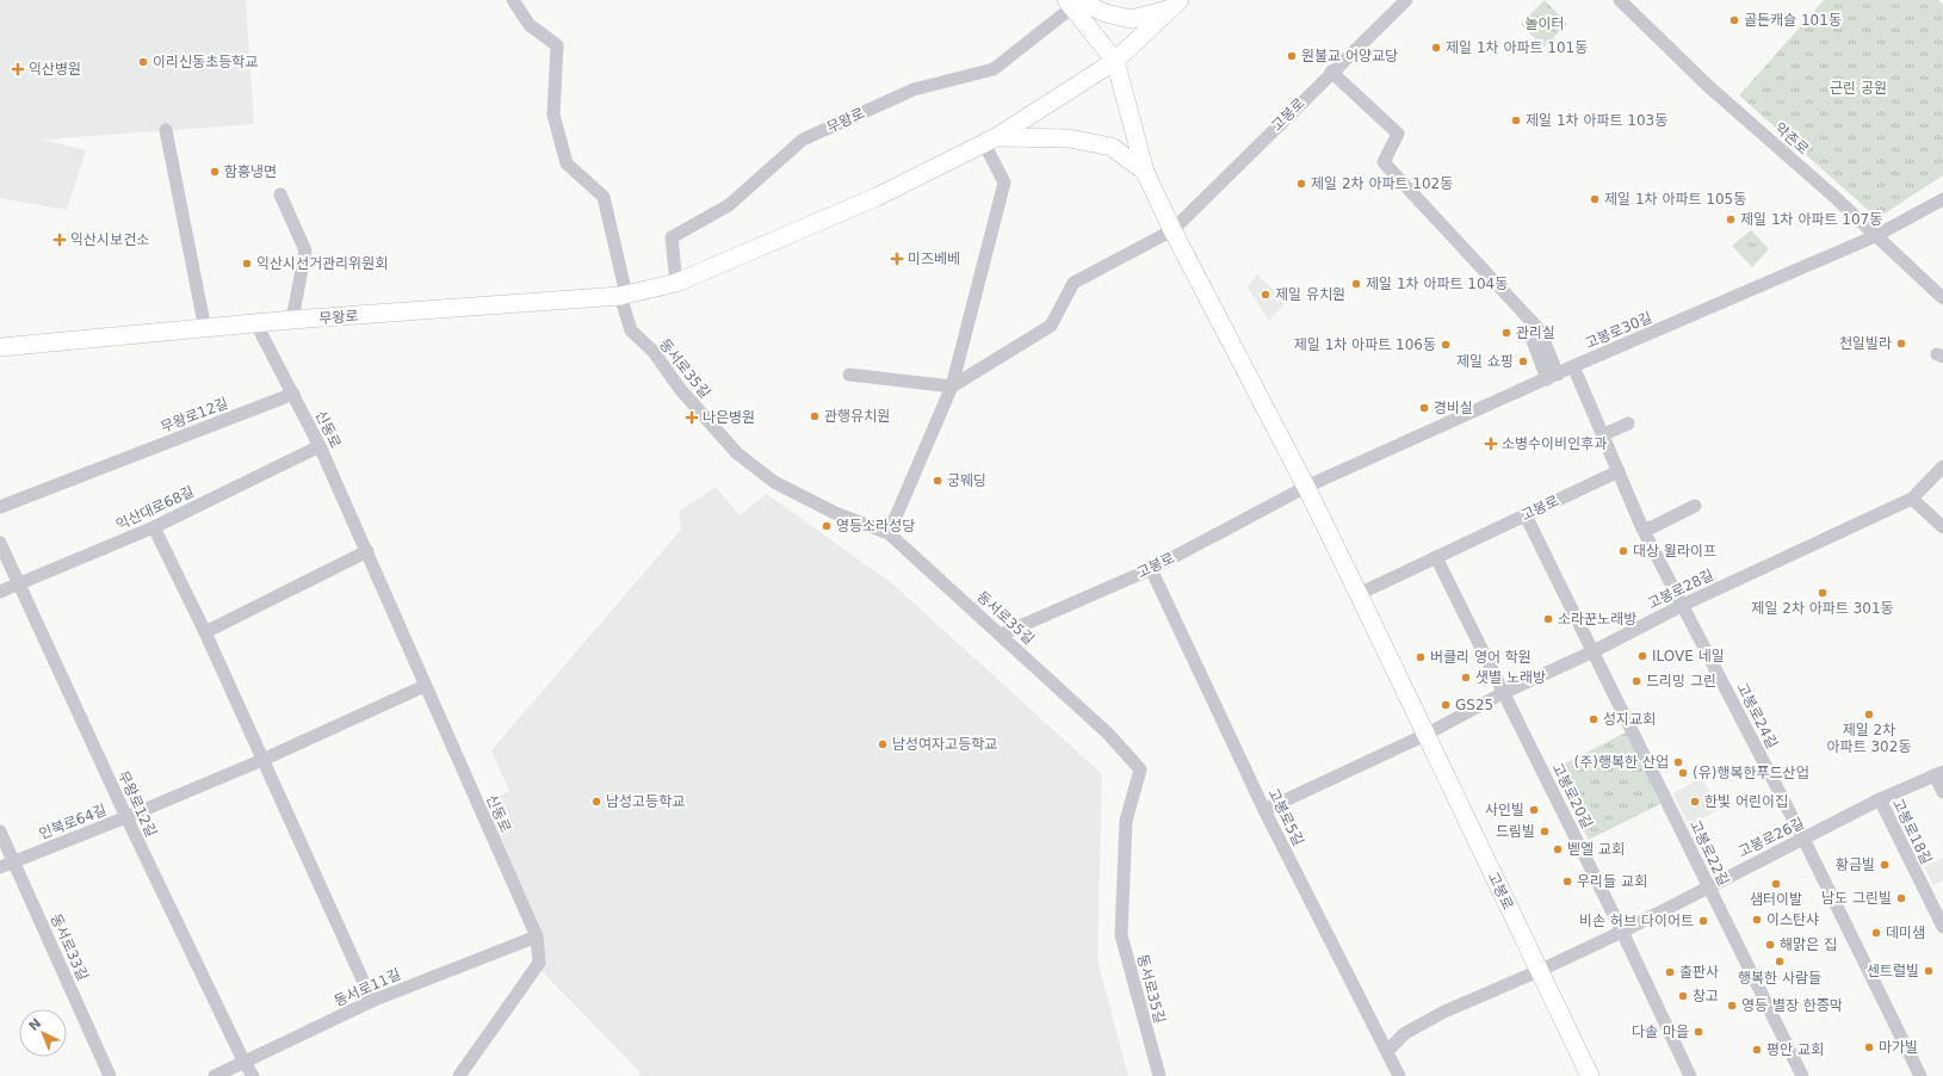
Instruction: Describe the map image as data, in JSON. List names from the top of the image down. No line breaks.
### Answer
{"streets":{"street":["고봉로","무왕로","약촌로","고봉로30길","동서로35길","무왕로12길","신동로","익산대로68길","고봉로28길","고봉로24길","고봉로20길","고봉로5길","인북로64길","고봉로18길","고봉로26길","고봉로22길","동서로33길","동서로11길"]},"crossings":[["고봉로","무왕로"],["고봉로","고봉로30길"],["고봉로","동서로35길"],["고봉로","고봉로28길"],["고봉로","고봉로24길"],["고봉로","고봉로20길"],["고봉로","고봉로5길"],["고봉로","고봉로26길"],["고봉로","고봉로22길"],["무왕로","동서로35길"],["무왕로","신동로"],["약촌로","고봉로30길"],["고봉로30길","고봉로24길"],["무왕로12길","신동로"],["무왕로12길","익산대로68길"],["무왕로12길","인북로64길"],["무왕로12길","동서로11길"],["신동로","익산대로68길"],["신동로","인북로64길"],["신동로","동서로11길"],["고봉로28길","고봉로24길"],["고봉로28길","고봉로20길"],["고봉로28길","고봉로22길"],["고봉로24길","고봉로26길"],["고봉로20길","고봉로26길"],["인북로64길","동서로33길"],["고봉로18길","고봉로26길"],["고봉로26길","고봉로22길"]],"parks":["놀이터","근린 공원"],"places":{"other":["골든캐슬 101동","제일 1차 아파트 101동","원불교 어양교당","이리신동초등학교","제일 1차 아파트 103동","함흥냉면","제일 2차 아파트 102동","제일 1차 아파트 105동","제일 1차 아파트 107동","익산시선거관리위원회","제일 1차 아파트 104동","제일 유치원","관리실","천일빌라","제일 1차 아파트 106동","제일 쇼핑","경비실","관행유치원","궁웨딩","영등소라성당","대상 윌라이프","제일 2차 아파트 301동","소라꾼노래방","ILOVE 네일","버클리 영어 학원","샛별 노래방","드리밍 그린","GS25","제일 2차 아파트 302동","성지교회","남성여자고등학교","(주)행복한 산업","(유)행복한푸드산업","남성고등학교","한빛 어린이집","사인빌","드림빌","벧엘 교회","황금빌","우리들 교회","샘터이발","남도 그린빌","이스탄샤","비손 허브 다이어트","데미샘","해맑은 집","행복한 사람들","센트럴빌","출판사","창고","영등 별장 한증막","다솔 마을","마가빌","평안 교회"],"health":["익산병원","익산시보건소","미즈베베","나은병원","소병수이비인후과"]},"north":"top left"}
